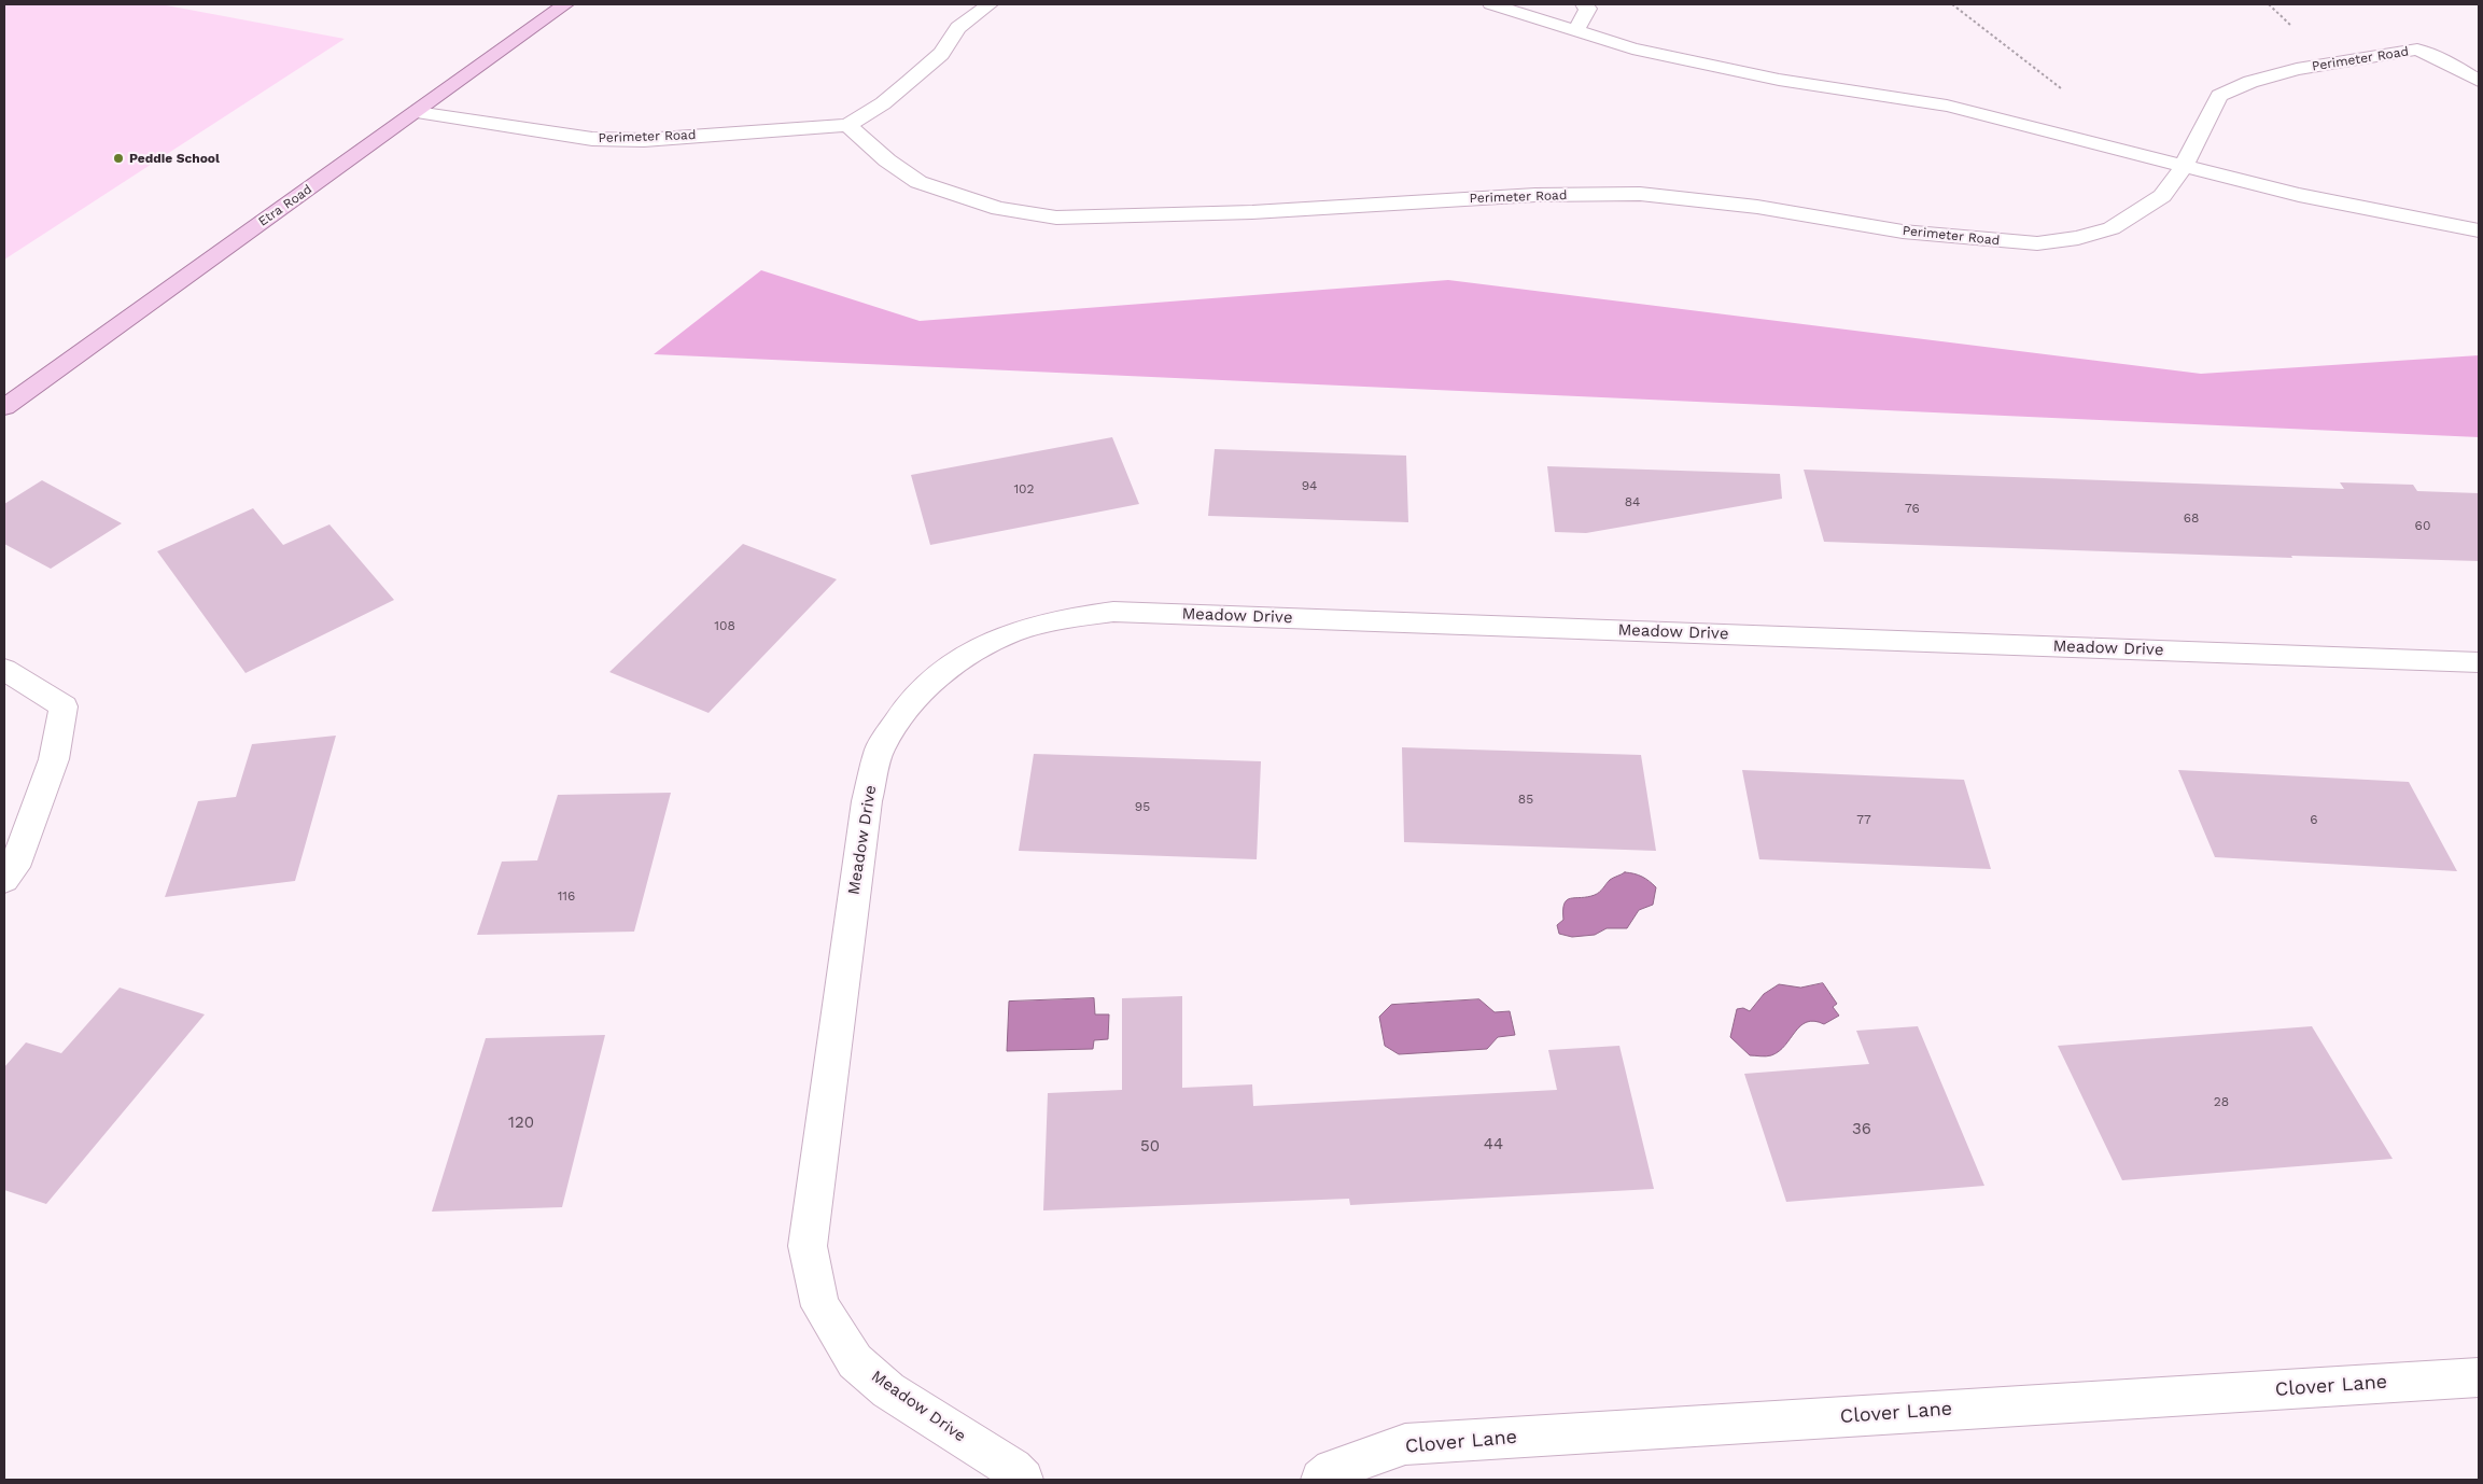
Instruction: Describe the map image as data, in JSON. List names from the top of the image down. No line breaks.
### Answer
{"streets":{"main road":["Etra Road"],"street":["Perimeter Road","Meadow Drive","Clover Lane"]},"crossings":[["Perimeter Road","Etra Road"]],"places":["Peddie School"],"house_numbers":["94","102","84","76","68","60","108","85","95","77","6","116","28","120","36","44","50"]}
